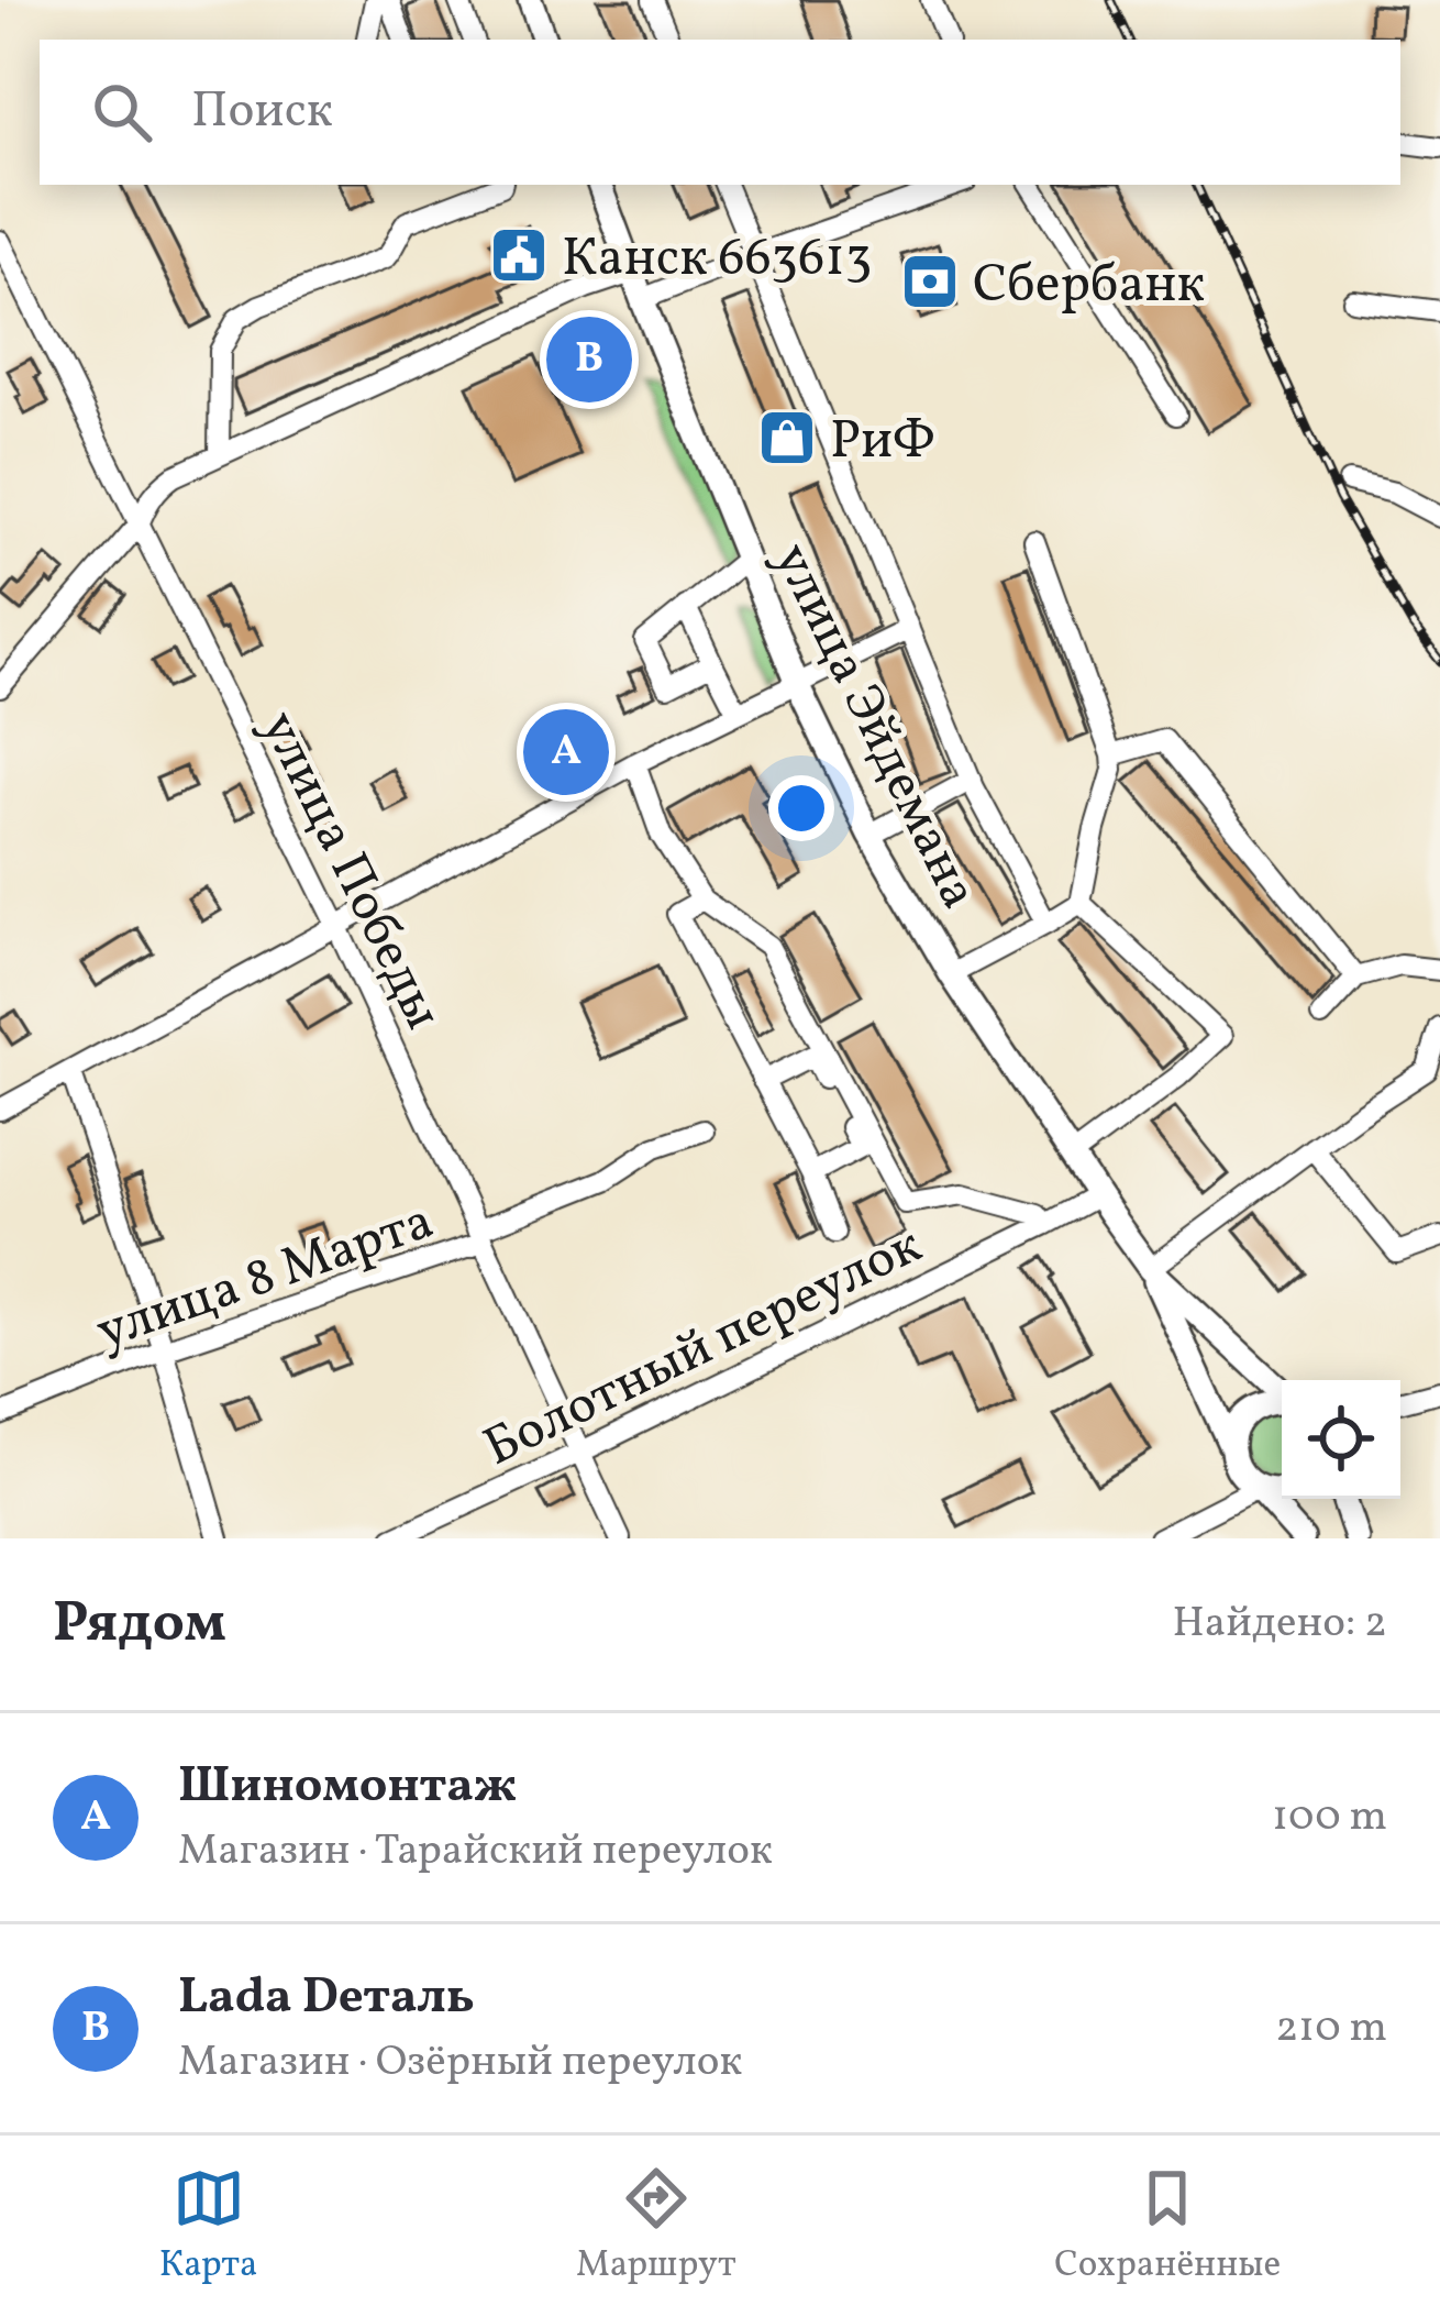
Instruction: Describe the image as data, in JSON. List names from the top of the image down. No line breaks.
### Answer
{"streets":{"main road":["улица Эйдемана"],"street":["улица Победы","улица 8 Марта","Болотный переулок"]},"crossings":[["улица Эйдемана","Болотный переулок"],["улица Победы","улица 8 Марта"],["улица Победы","Болотный переулок"]],"places":{"public building":["Канск 663613"],"bank":["Сбербанк"],"shop":["РиФ"]},"page":{"search":"Поиск","pins":["B","A"],"heading":["Рядом","Найдено: 2"],"list":[{"mark":"A","name":"Шиномонтаж","note":"Магазин · Тарайский переулок","value":"100 m"},{"mark":"B","name":"Lada Dеталь","note":"Магазин · Озёрный переулок","value":"210 m"}],"nav":["Карта","Маршрут","Сохранённые"]}}
